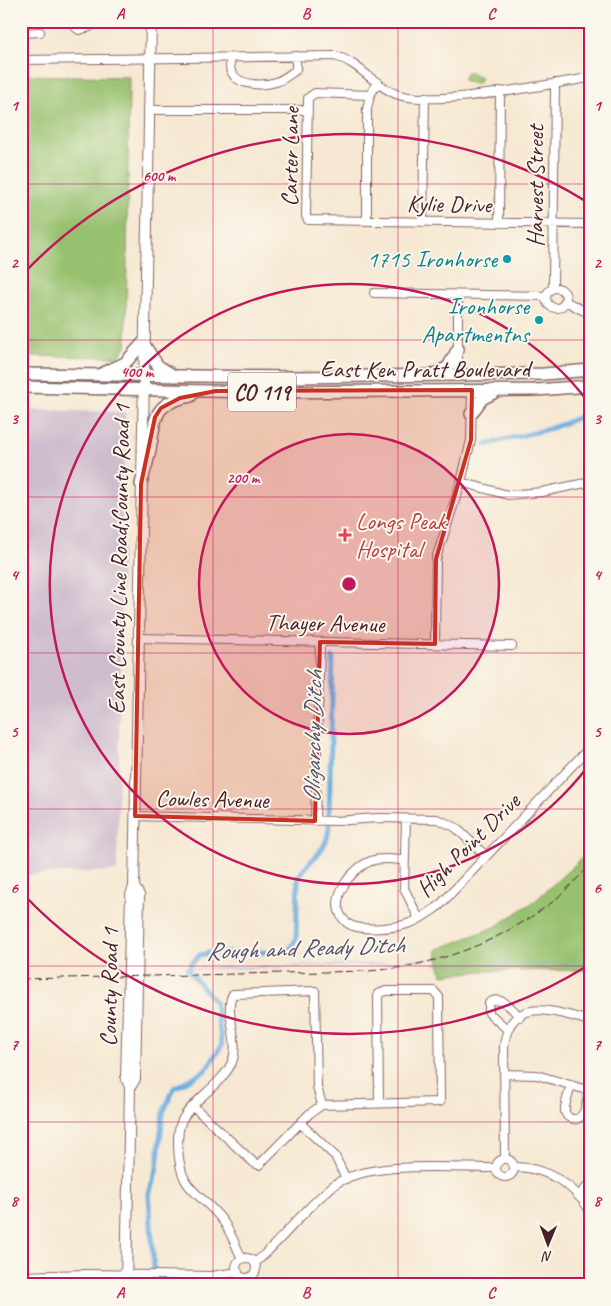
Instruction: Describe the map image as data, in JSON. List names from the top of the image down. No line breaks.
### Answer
{"streets":{"highway":["East Ken Pratt Boulevard","CO 119"],"main road":["East County Line Road;County Road 1","County Road 1"],"street":["Carter Lane","Harvest Street","Kylie Drive","Thayer Avenue","Cowles Avenue","High Point Drive"]},"crossings":[["Carter Lane","Kylie Drive"],["Harvest Street","Kylie Drive"],["East Ken Pratt Boulevard","East County Line Road;County Road 1"],["East County Line Road;County Road 1","Thayer Avenue"],["East County Line Road;County Road 1","Cowles Avenue"],["East County Line Road;County Road 1","County Road 1"],["Cowles Avenue","High Point Drive"]],"water":["Oligarchy Ditch","Rough and Ready Ditch"],"places":{"other":["1715 Ironhorse","Ironhorse Apartmentns"],"health":["Longs Peak Hospital"]},"north":"bottom","grid":{"columns":["A","B","C"],"rows":["1","2","3","4","5","6","7","8"]},"rings":["600 m","400 m","200 m"]}
